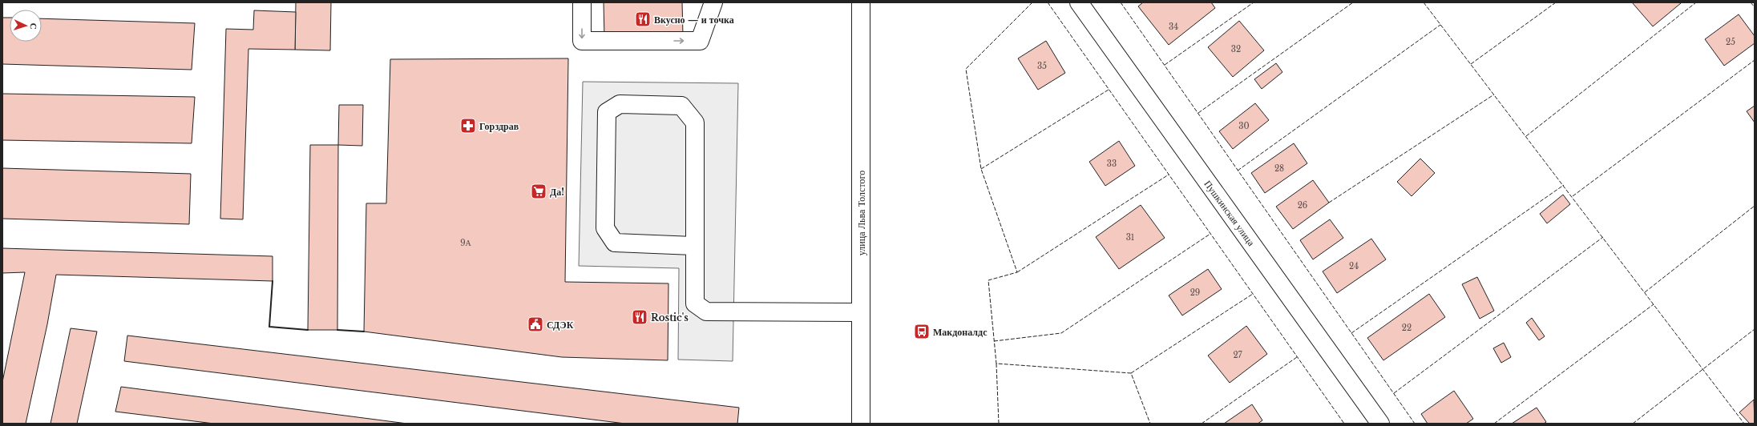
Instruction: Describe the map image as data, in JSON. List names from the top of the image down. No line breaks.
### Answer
{"streets":{"main road":["улица Льва Толстого","Пушкинская улица"]},"places":{"restaurant":["Вкусно — и точка","Rostic's"],"pharmacy":["Горздрав"],"supermarket":["Да!"],"public building":["СДЭК"],"bus stop":["Макдоналдс"]},"house_numbers":["34","25","32","35","30","33","28","26","31","9А","24","29","22","27"],"north":"right"}
